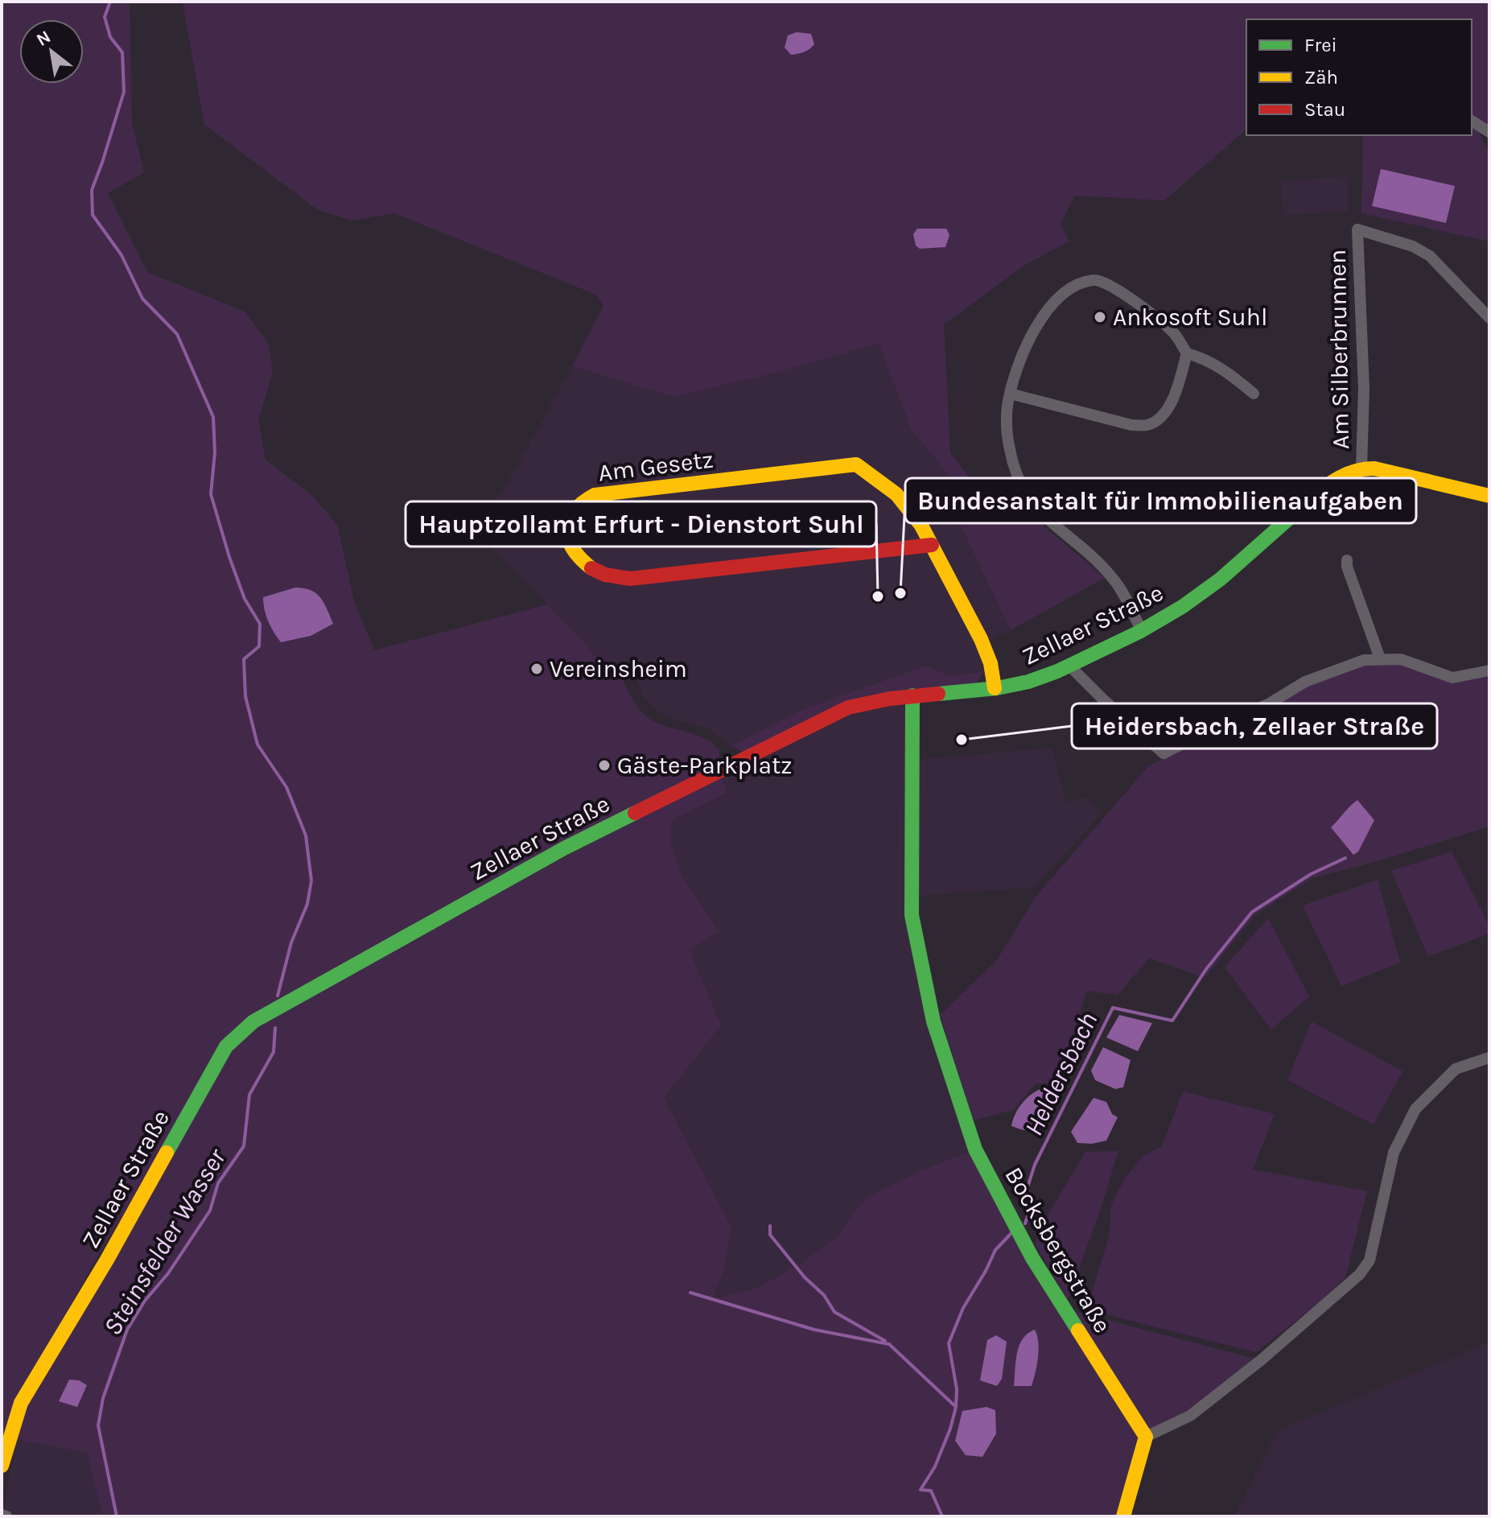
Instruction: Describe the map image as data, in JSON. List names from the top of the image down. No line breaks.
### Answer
{"streets":{"street":["Am Silberbrunnen","Am Gesetz","Zellaer Straße","Bocksbergstraße"]},"crossings":[["Am Silberbrunnen","Zellaer Straße"],["Am Gesetz","Zellaer Straße"],["Zellaer Straße","Bocksbergstraße"]],"water":["Heldersbach","Steinsfelder Wasser"],"places":["Ankosoft Suhl","Bundesanstalt für Immobilienaufgaben","Hauptzollamt Erfurt - Dienstort Suhl","Vereinsheim","Heidersbach, Zellaer Straße","Gäste-Parkplatz"],"legend":["Frei","Zäh","Stau"],"north":"top left"}
